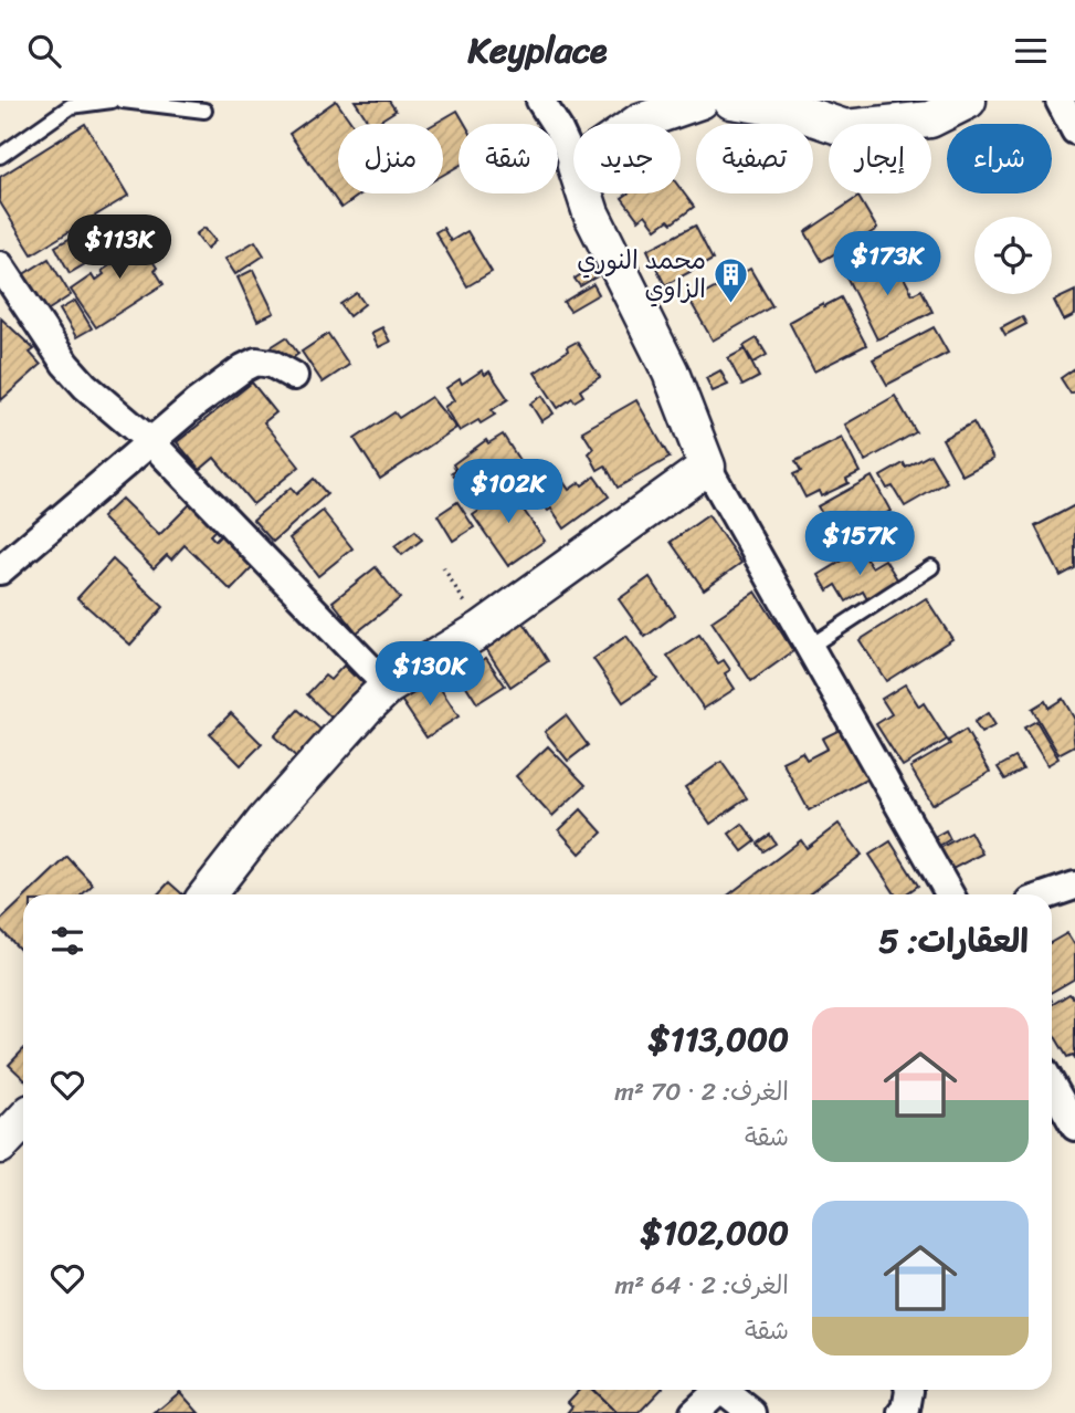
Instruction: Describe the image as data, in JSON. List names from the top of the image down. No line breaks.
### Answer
{"places":{"building":["محمد النوري الزاوي"]},"page":{"header":"Keyplace","chip":["شراء","إيجار","تصفية","جديد","شقة","منزل"],"price":["$113K","$173K","$102K","$157K","$130K"],"heading":"العقارات: 5","list":[{"name":"$113,000","note":"الغرف: 2 · 70 m² · شقة"},{"name":"$102,000","note":"الغرف: 2 · 64 m² · شقة"}]}}
